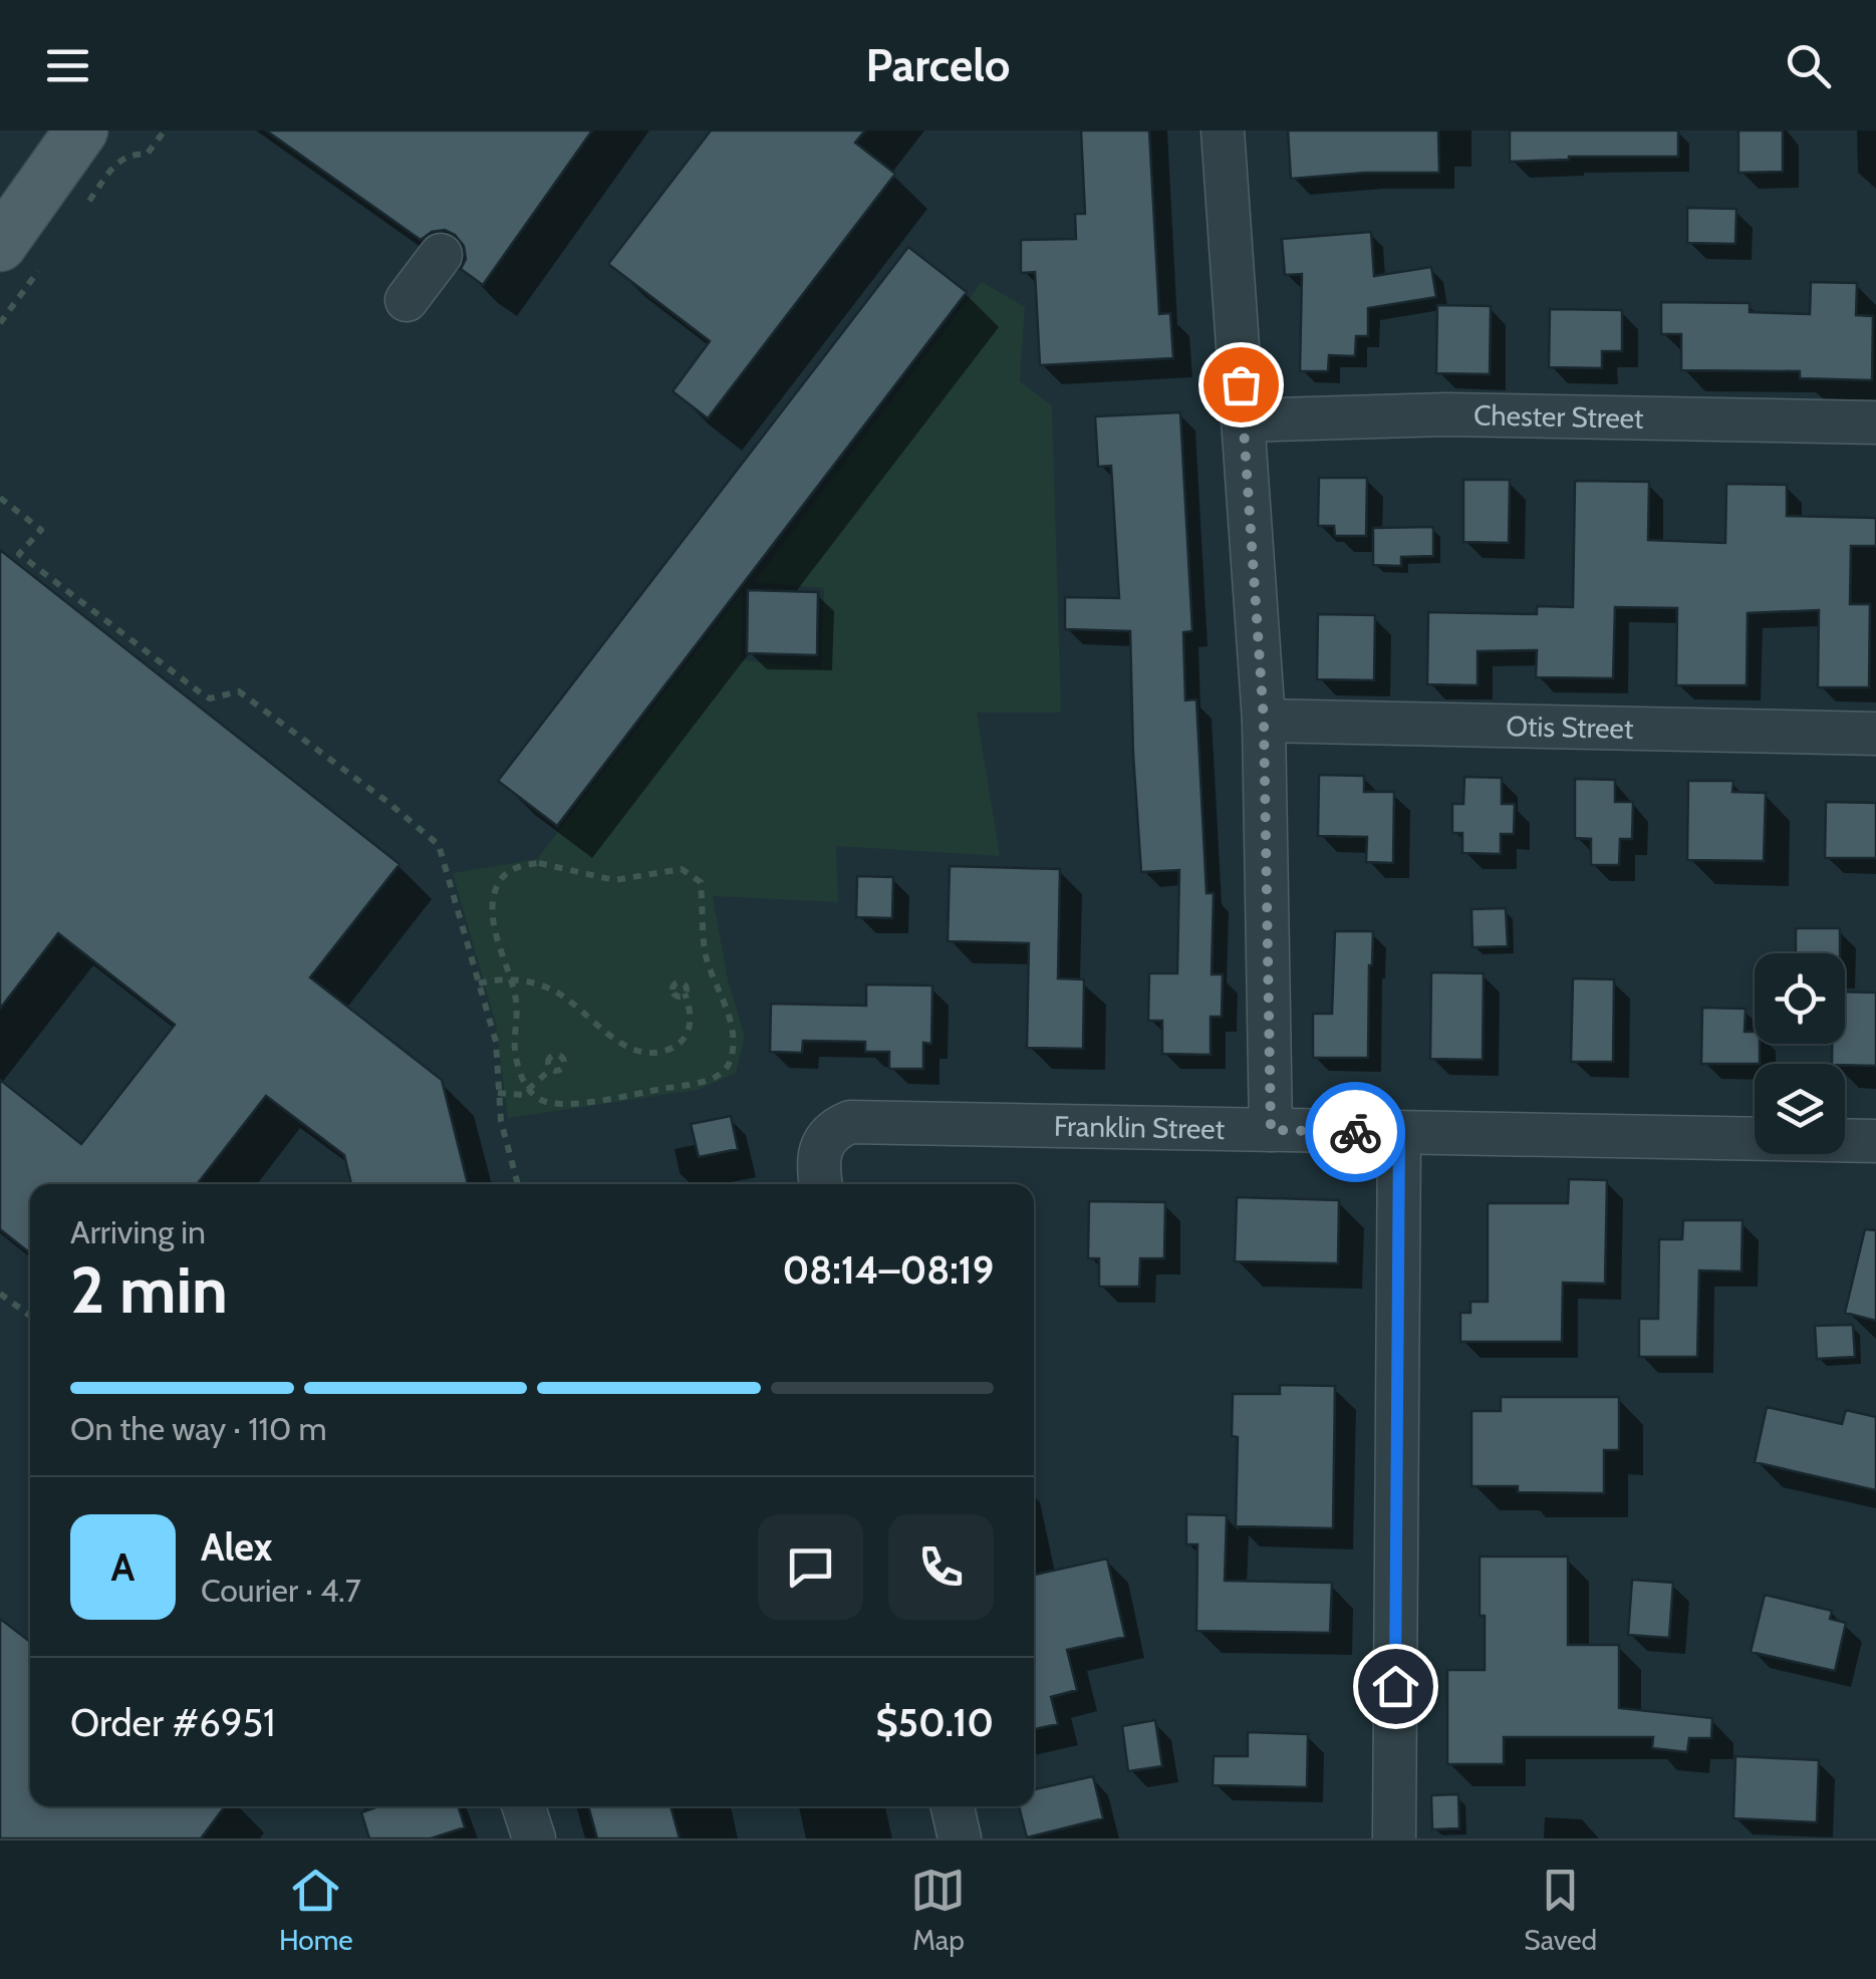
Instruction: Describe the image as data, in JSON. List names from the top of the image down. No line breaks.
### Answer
{"streets":{"street":["Chester Street","Otis Street","Franklin Street"]},"page":{"header":"Parcelo","heading":["2 min","Arriving in","08:14–08:19"],"panel":["Alex","Courier · 4.7","Order #6951","$50.10"],"bar":"On the way · 110 m","round":"A","tabs":["Home","Map","Saved"]}}
